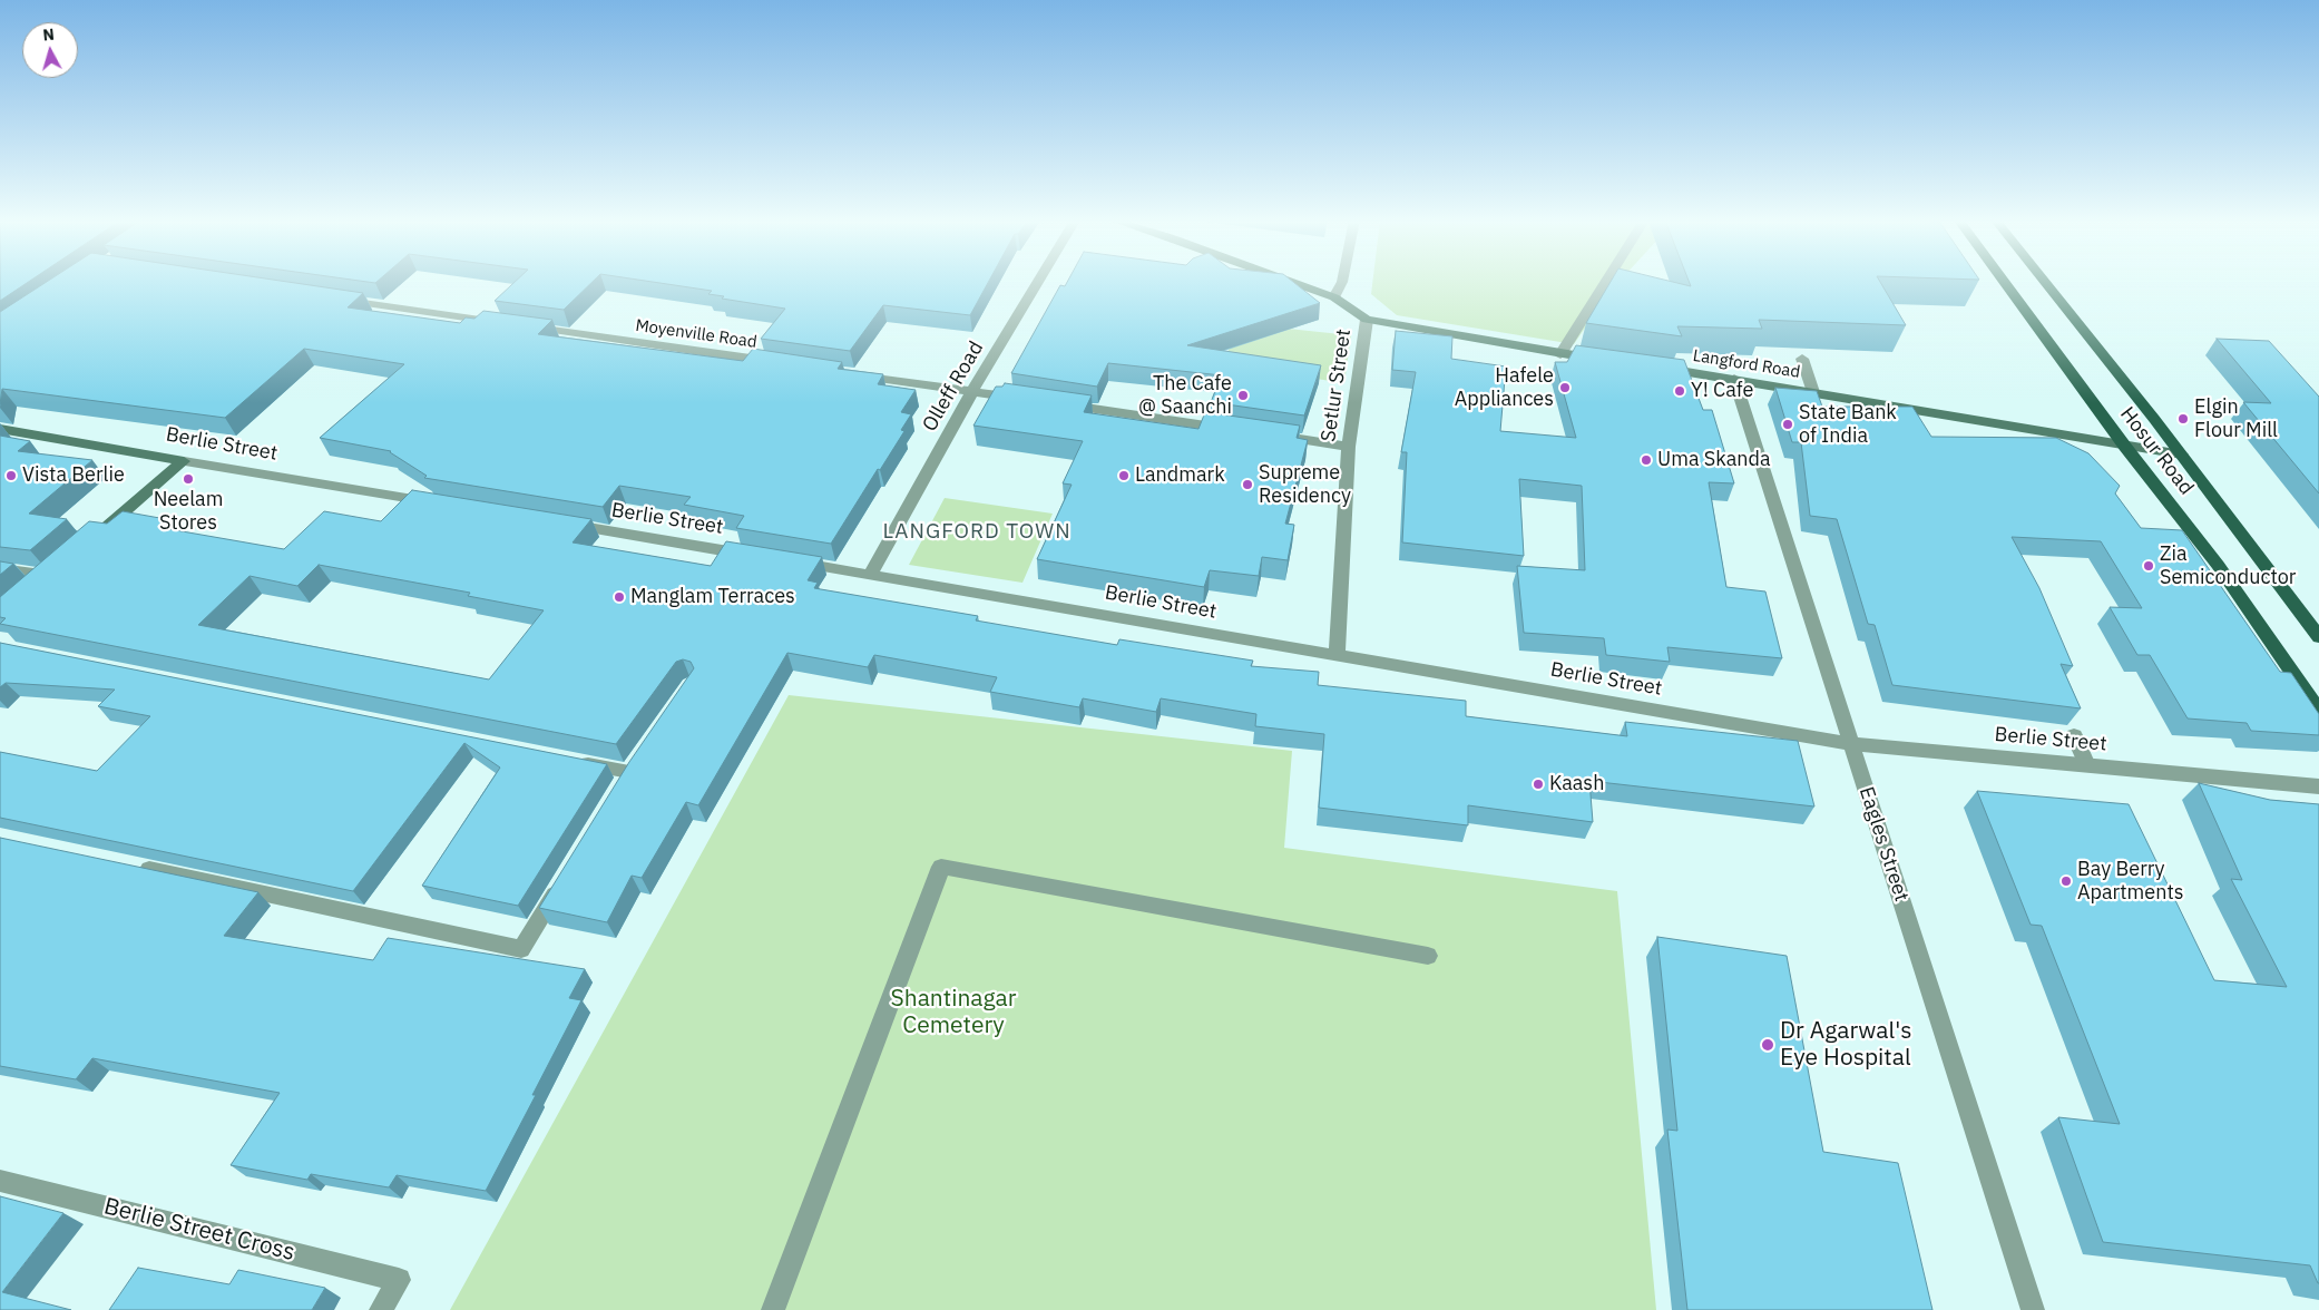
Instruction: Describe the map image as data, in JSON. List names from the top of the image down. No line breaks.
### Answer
{"streets":{"main road":["Hosur Road"],"street":["Moyenville Road","Langford Road","Setlur Street","Olleff Road","Berlie Street","Eagles Street","Berlie Street Cross"]},"crossings":[["Langford Road","Hosur Road"],["Langford Road","Eagles Street"],["Setlur Street","Berlie Street"],["Olleff Road","Berlie Street"],["Berlie Street","Eagles Street"]],"districts":["LANGFORD TOWN"],"parks":["Shantinagar Cemetery"],"places":["Hafele Appliances","Y! Cafe","The Cafe @ Saanchi","Elgin Flour Mill","State Bank of India","Uma Skanda","Vista Berlie","Landmark","Neelam Stores","Supreme Residency","Zia Semiconductor","Manglam Terraces","Kaash","Bay Berry Apartments","Dr Agarwal's Eye Hospital"],"north":"top"}
